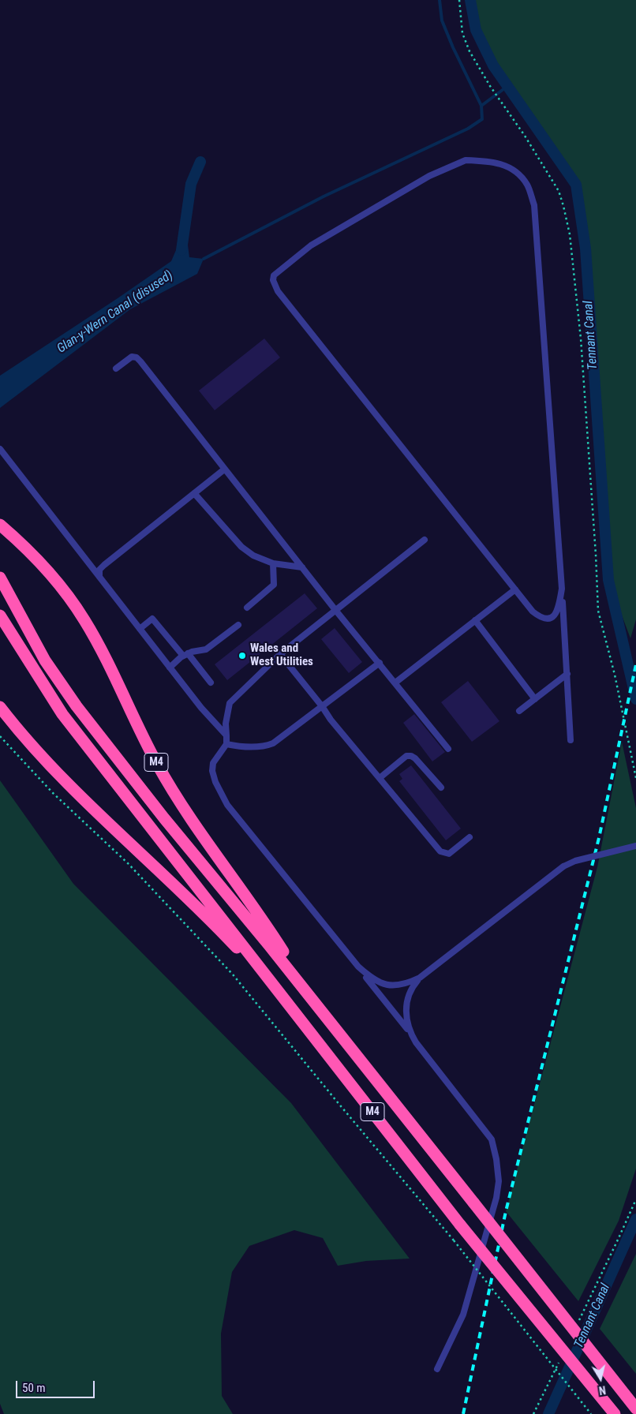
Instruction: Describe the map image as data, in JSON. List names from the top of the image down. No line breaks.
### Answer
{"streets":{"highway":["M4"]},"water":["Glan-y-Wern Canal (disused)","Tennant Canal"],"places":["Wales and West Utilities"],"scale_bar":"50 m","north":"bottom"}
